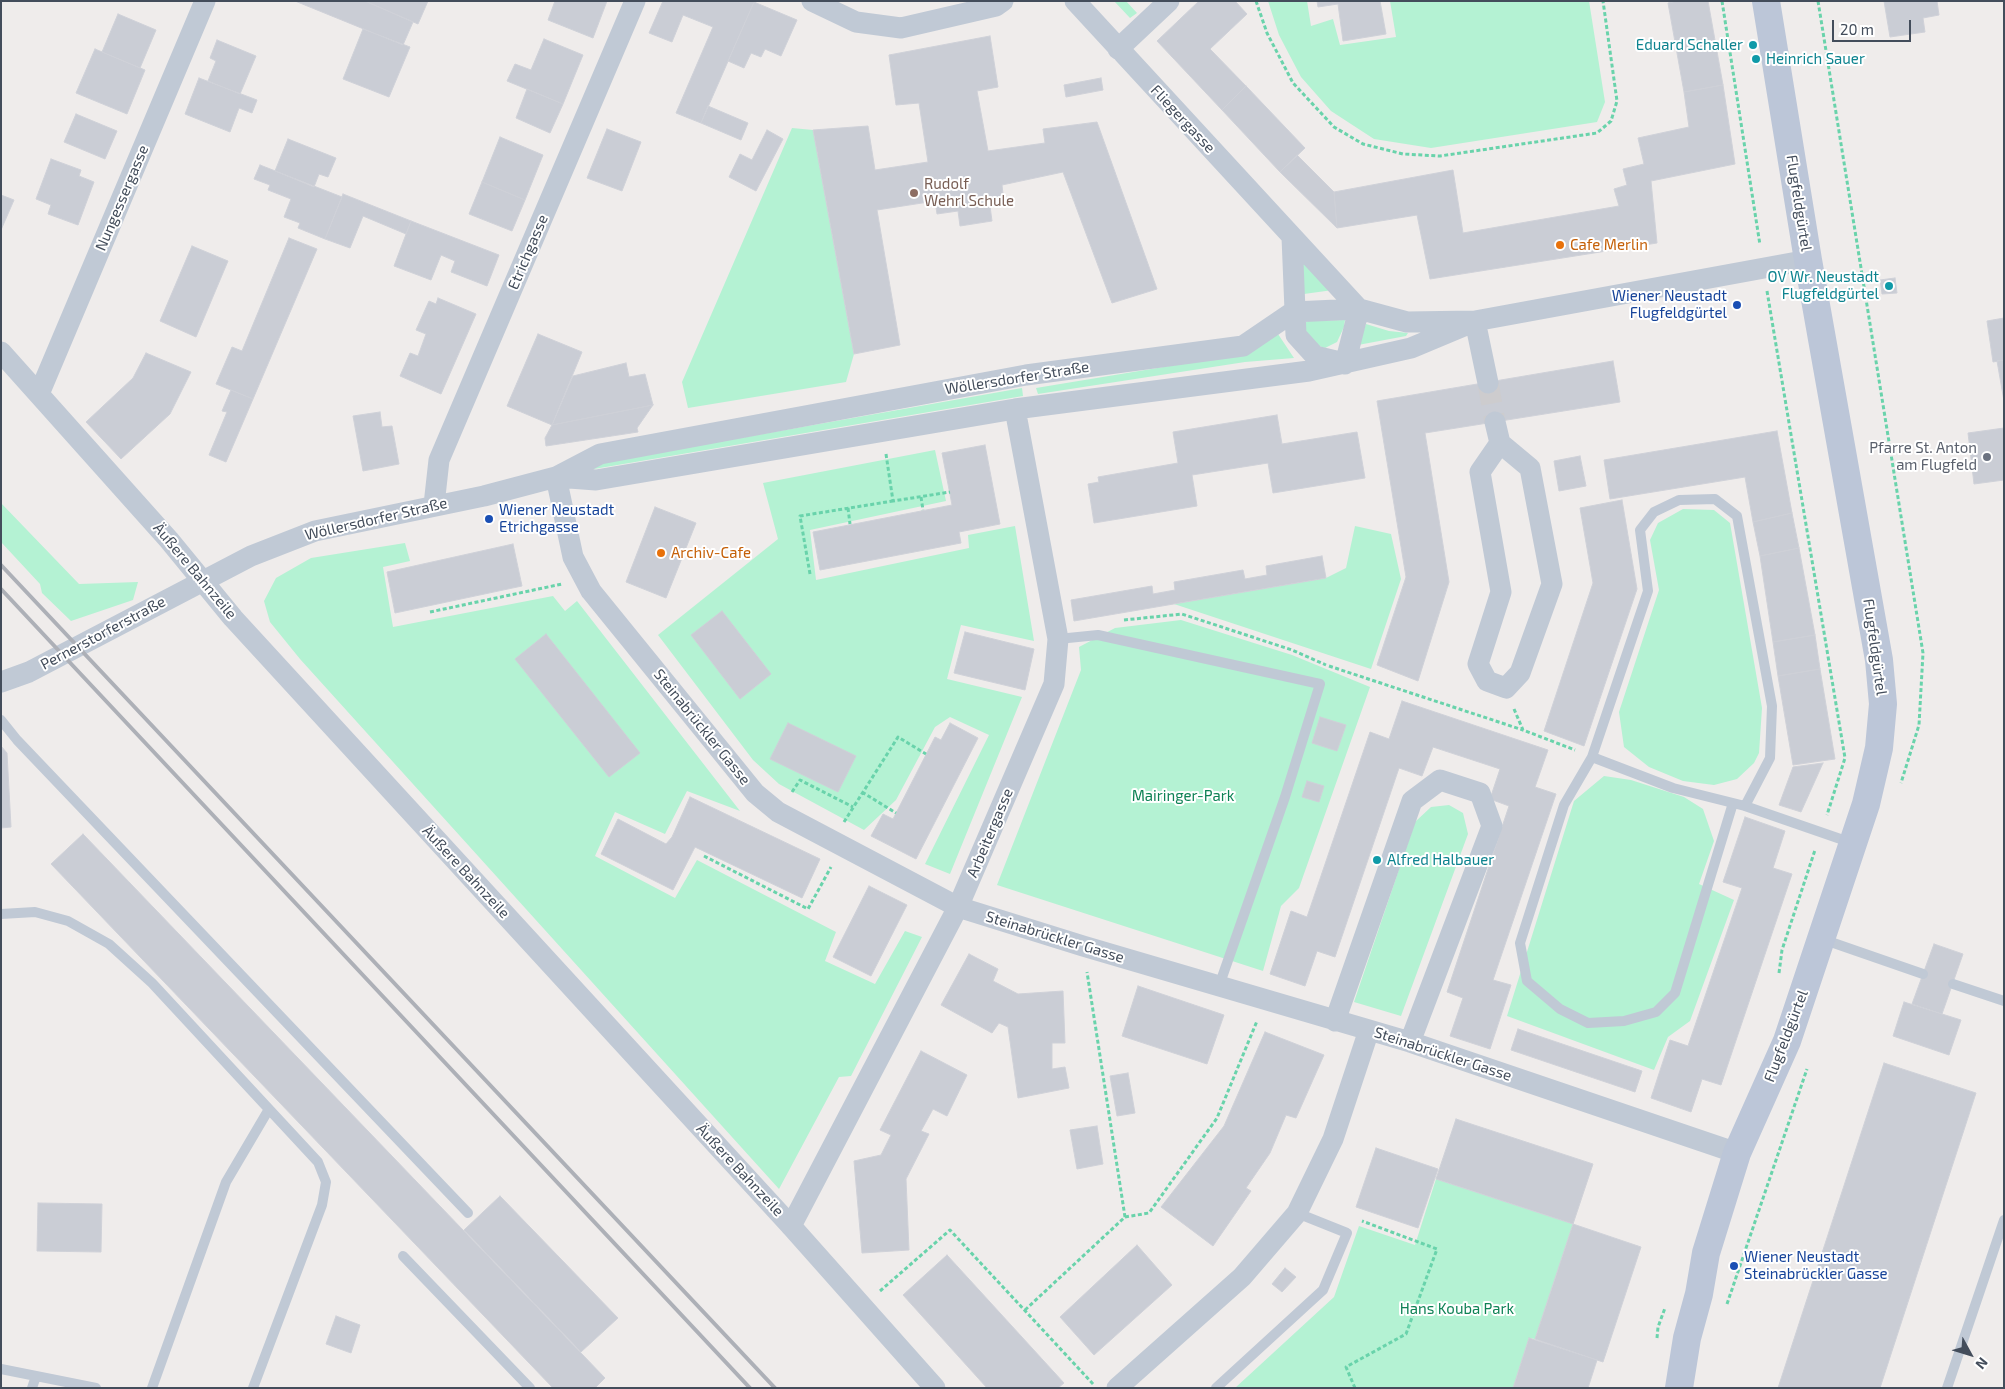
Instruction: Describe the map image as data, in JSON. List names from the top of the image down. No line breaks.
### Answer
{"streets":{"street":["Fliegergasse","Nungessergasse","Flugfeldgürtel","Etrichgasse","Wöllersdorfer Straße","Äußere Bahnzeile","Pernerstorferstraße","Steinabrückler Gasse","Arbeitergasse"]},"crossings":[["Fliegergasse","Wöllersdorfer Straße"],["Nungessergasse","Äußere Bahnzeile"],["Flugfeldgürtel","Wöllersdorfer Straße"],["Flugfeldgürtel","Steinabrückler Gasse"],["Etrichgasse","Wöllersdorfer Straße"],["Wöllersdorfer Straße","Äußere Bahnzeile"],["Wöllersdorfer Straße","Pernerstorferstraße"],["Wöllersdorfer Straße","Steinabrückler Gasse"],["Wöllersdorfer Straße","Arbeitergasse"],["Äußere Bahnzeile","Pernerstorferstraße"],["Äußere Bahnzeile","Arbeitergasse"],["Steinabrückler Gasse","Arbeitergasse"]],"parks":["Mairinger-Park","Hans Kouba Park"],"places":["Eduard Schaller","Heinrich Sauer","Rudolf Wehrl Schule","Cafe Merlin","OV Wr. Neustadt Flugfeldgürtel","Wiener Neustadt Flugfeldgürtel","Pfarre St. Anton am Flugfeld","Wiener Neustadt Etrichgasse","Archiv-Cafe","Alfred Halbauer","Wiener Neustadt Steinabrückler Gasse"],"scale_bar":"20 m","north":"bottom right"}
